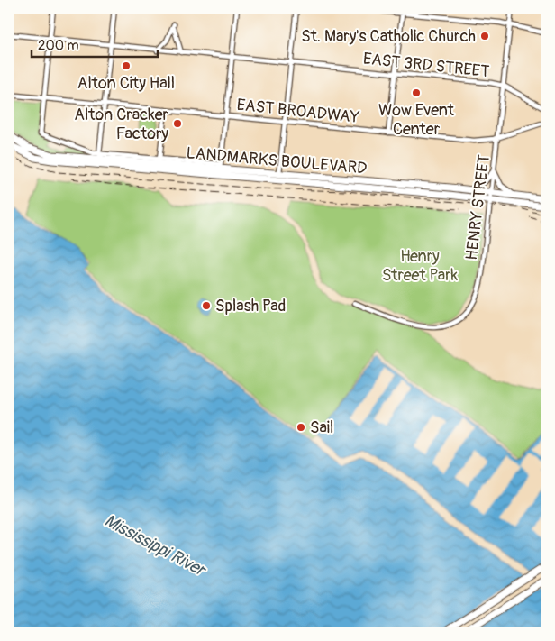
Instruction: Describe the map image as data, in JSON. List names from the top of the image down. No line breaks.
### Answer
{"streets":{"highway":["LANDMARKS BOULEVARD"],"street":["EAST 3RD STREET","EAST BROADWAY","HENRY STREET"]},"crossings":[["EAST 3RD STREET","HENRY STREET"],["EAST BROADWAY","HENRY STREET"],["LANDMARKS BOULEVARD","HENRY STREET"]],"water":["Mississippi River"],"parks":["Henry Street Park"],"places":["St. Mary's Catholic Church","Alton City Hall","Wow Event Center","Alton Cracker Factory","Splash Pad","Sail"],"scale_bar":"200 m"}
